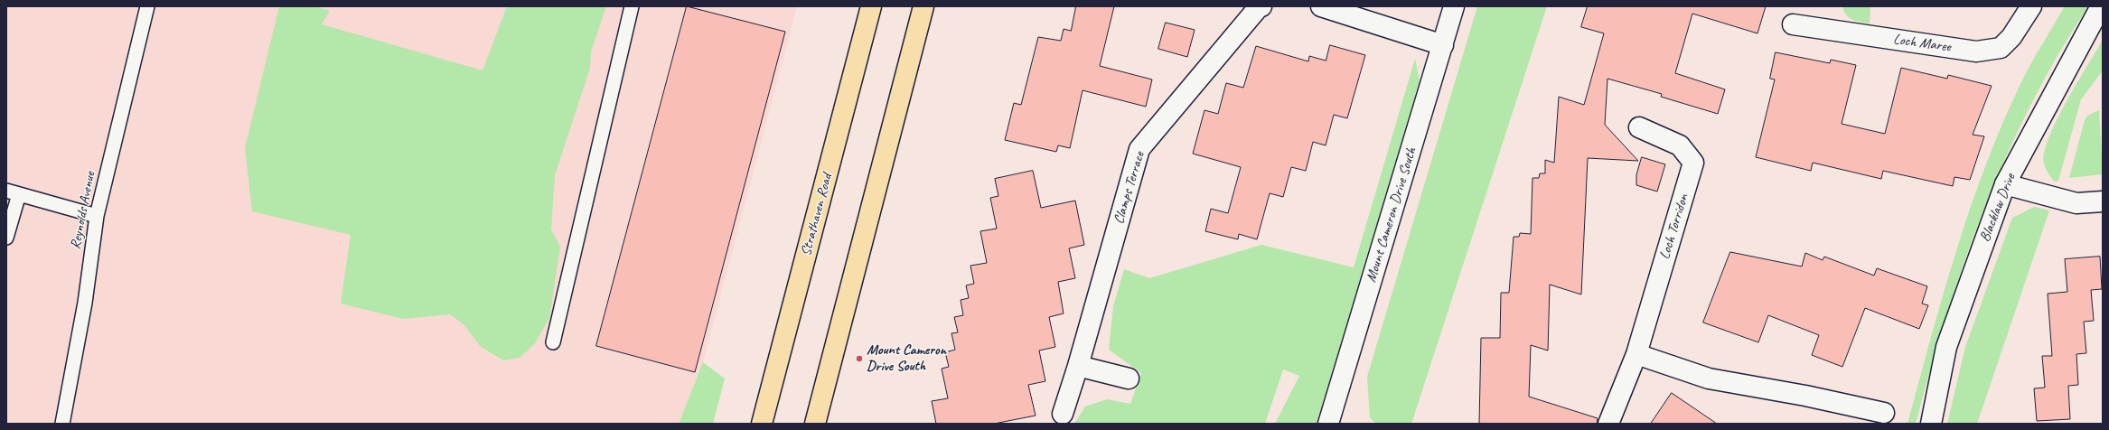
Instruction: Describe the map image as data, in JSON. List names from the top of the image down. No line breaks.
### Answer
{"streets":{"main road":["Strathaven Road"],"street":["Loch Maree","Clamps Terrace","Blacklaw Drive","Mount Cameron Drive South","Loch Torridon"],"lane":["Reynolds Avenue"]},"places":["Mount Cameron Drive South"]}
